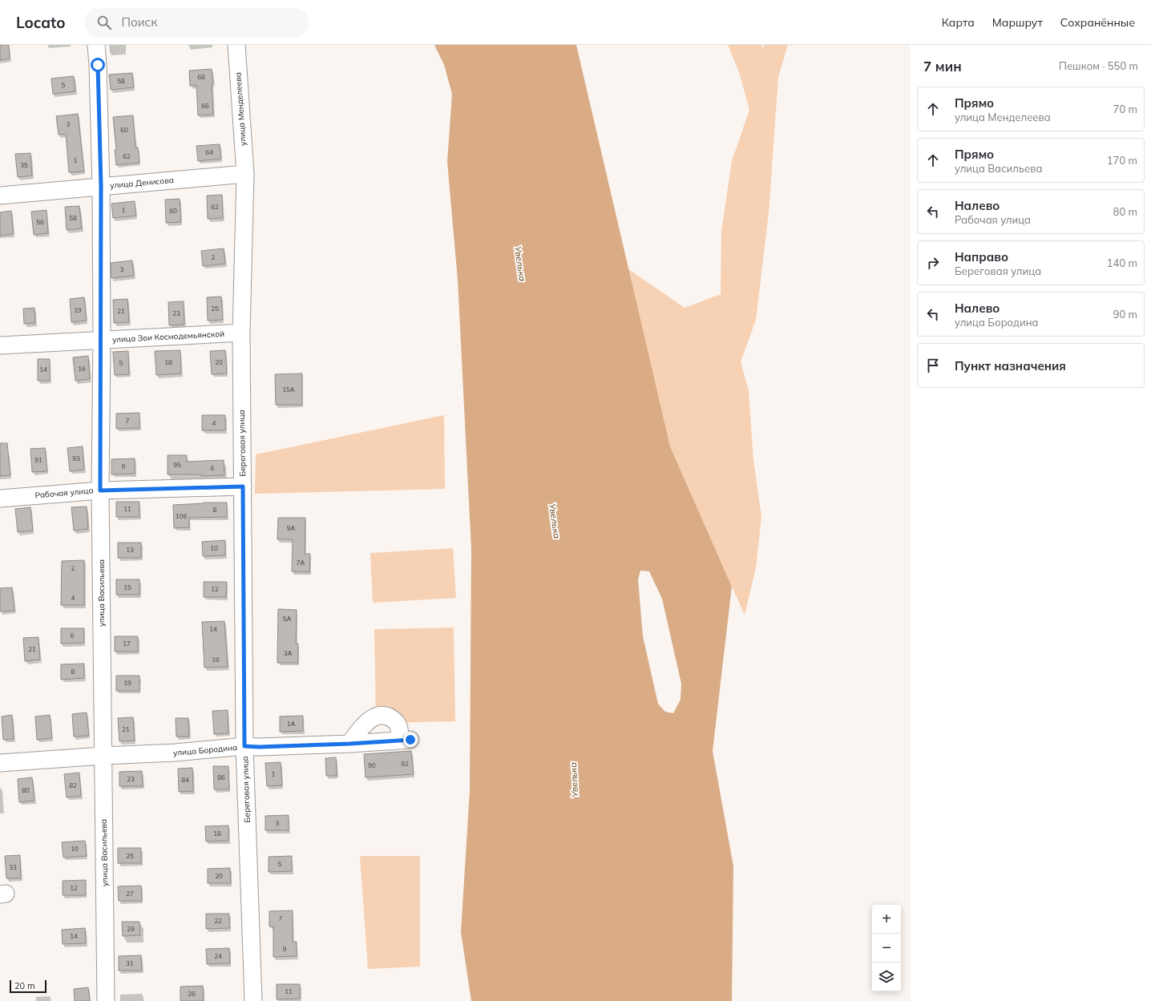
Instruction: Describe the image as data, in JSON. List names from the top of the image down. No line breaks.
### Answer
{"streets":{"street":["улица Менделеева","улица Денисова","улица Зои Космодемьянской","Береговая улица","Рабочая улица","улица Васильева","улица Бородина"]},"crossings":[["улица Менделеева","улица Денисова"],["улица Менделеева","Береговая улица"],["улица Денисова","Береговая улица"],["улица Денисова","улица Васильева"],["улица Зои Космодемьянской","Береговая улица"],["улица Зои Космодемьянской","улица Васильева"],["Береговая улица","Рабочая улица"],["Береговая улица","улица Бородина"],["Рабочая улица","улица Васильева"],["улица Васильева","улица Бородина"]],"water":["Увелька"],"house_numbers":["68","58","5","66","3","60","64","62","1","35","62","1","60","58","56","2","3","25","19","21","23","18","20","5","16","14","15А","7","4","93","91","95","9","6","11","8","106","9А","10","13","7А","2","15","12","4","5А","14","6","17","21","3А","16","8","19","1А","21","92","90","1","86","23","84","82","80","3","18","10","25","5","33","20","12","27","7","22","29","14","9","24","31","11","26"],"scale_bar":"20 m","page":{"header":"Locato","search":"Поиск","nav":["Карта","Маршрут","Сохранённые"],"heading":["7 мин","Пешком · 550 m"],"list":[["Прямо","улица Менделеева","70 m"],["Прямо","улица Васильева","170 m"],["Налево","Рабочая улица","80 m"],["Направо","Береговая улица","140 m"],["Налево","улица Бородина","90 m"],"Пункт назначения"],"map_buttons":["+","−"],"scale":"20 m"}}
